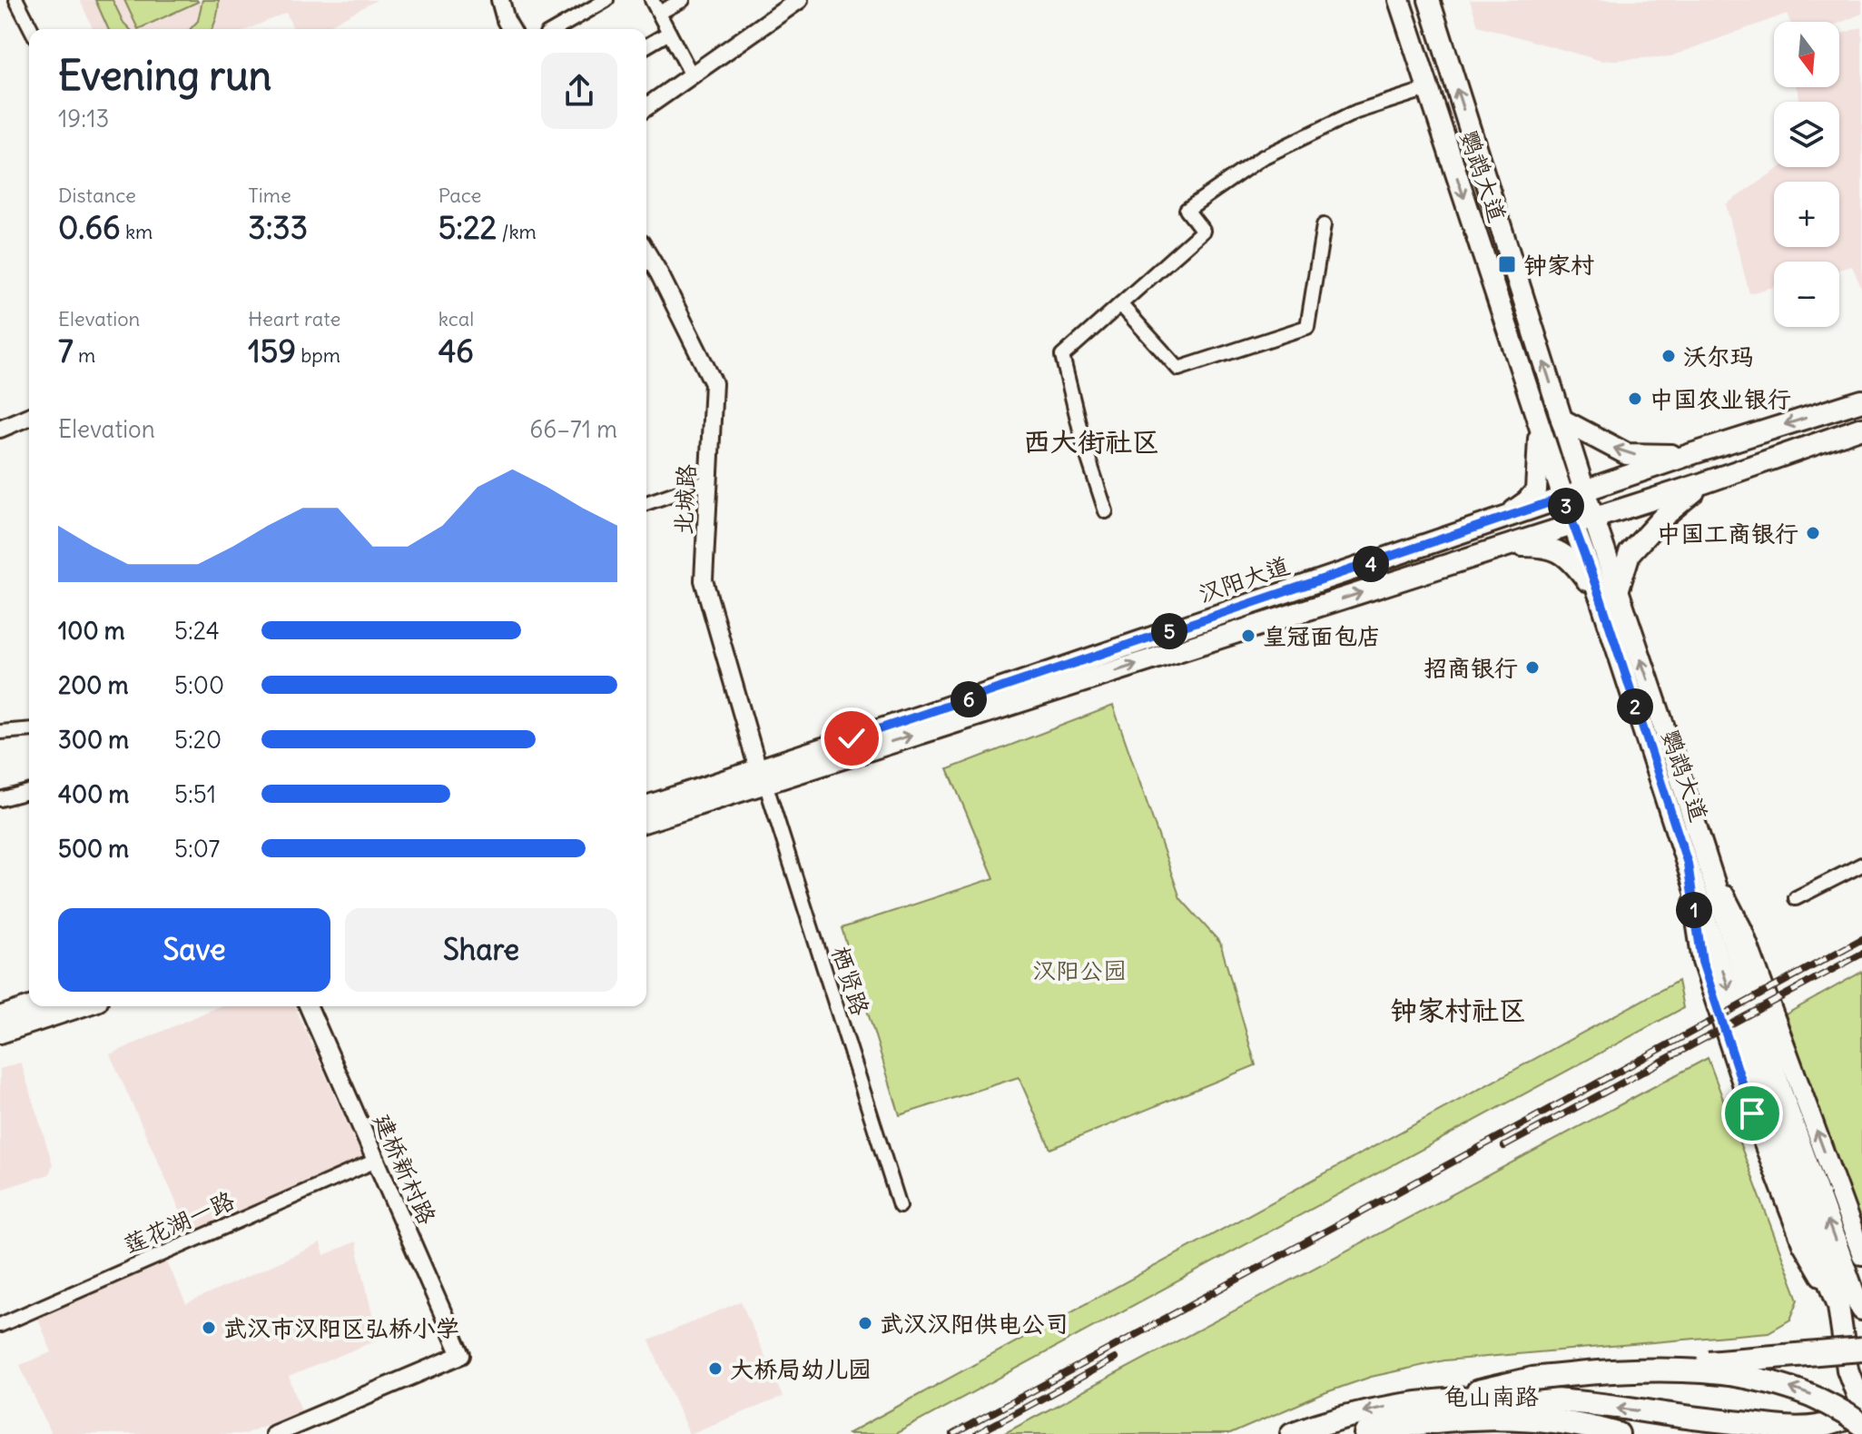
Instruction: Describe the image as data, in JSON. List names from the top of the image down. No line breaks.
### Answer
{"streets":{"highway":["龟山南路"],"main road":["鹦鹉大道","汉阳大道"],"street":["北城路","栖贤路","建桥新村路","莲花湖一路"]},"crossings":[["鹦鹉大道","汉阳大道"],["北城路","汉阳大道"],["北城路","栖贤路"],["汉阳大道","栖贤路"],["建桥新村路","莲花湖一路"]],"districts":["西大街社区","钟家村社区"],"parks":["汉阳公园"],"places":{"transit":["钟家村"],"other":["沃尔玛","中国农业银行","中国工商银行","皇冠面包店","招商银行","武汉汉阳供电公司","武汉市汉阳区弘桥小学","大桥局幼儿园"]},"north":"bottom","page":{"map_buttons":["+","−"],"heading":["Evening run","19:13"],"stats":[["Distance","0.66 km"],["Time","3:33"],["Pace","5:22 /km"],["Elevation","7 m"],["Heart rate","159 bpm"],["kcal","46"]],"chart":["Elevation","66–71 m"],"pins":["3","4","5","6","2","1"],"list":[{"name":"100 m","note":"5:24"},{"name":"200 m","note":"5:00"},{"name":"300 m","note":"5:20"},{"name":"400 m","note":"5:51"},{"name":"500 m","note":"5:07"}],"buttons":["Save","Share"]}}
